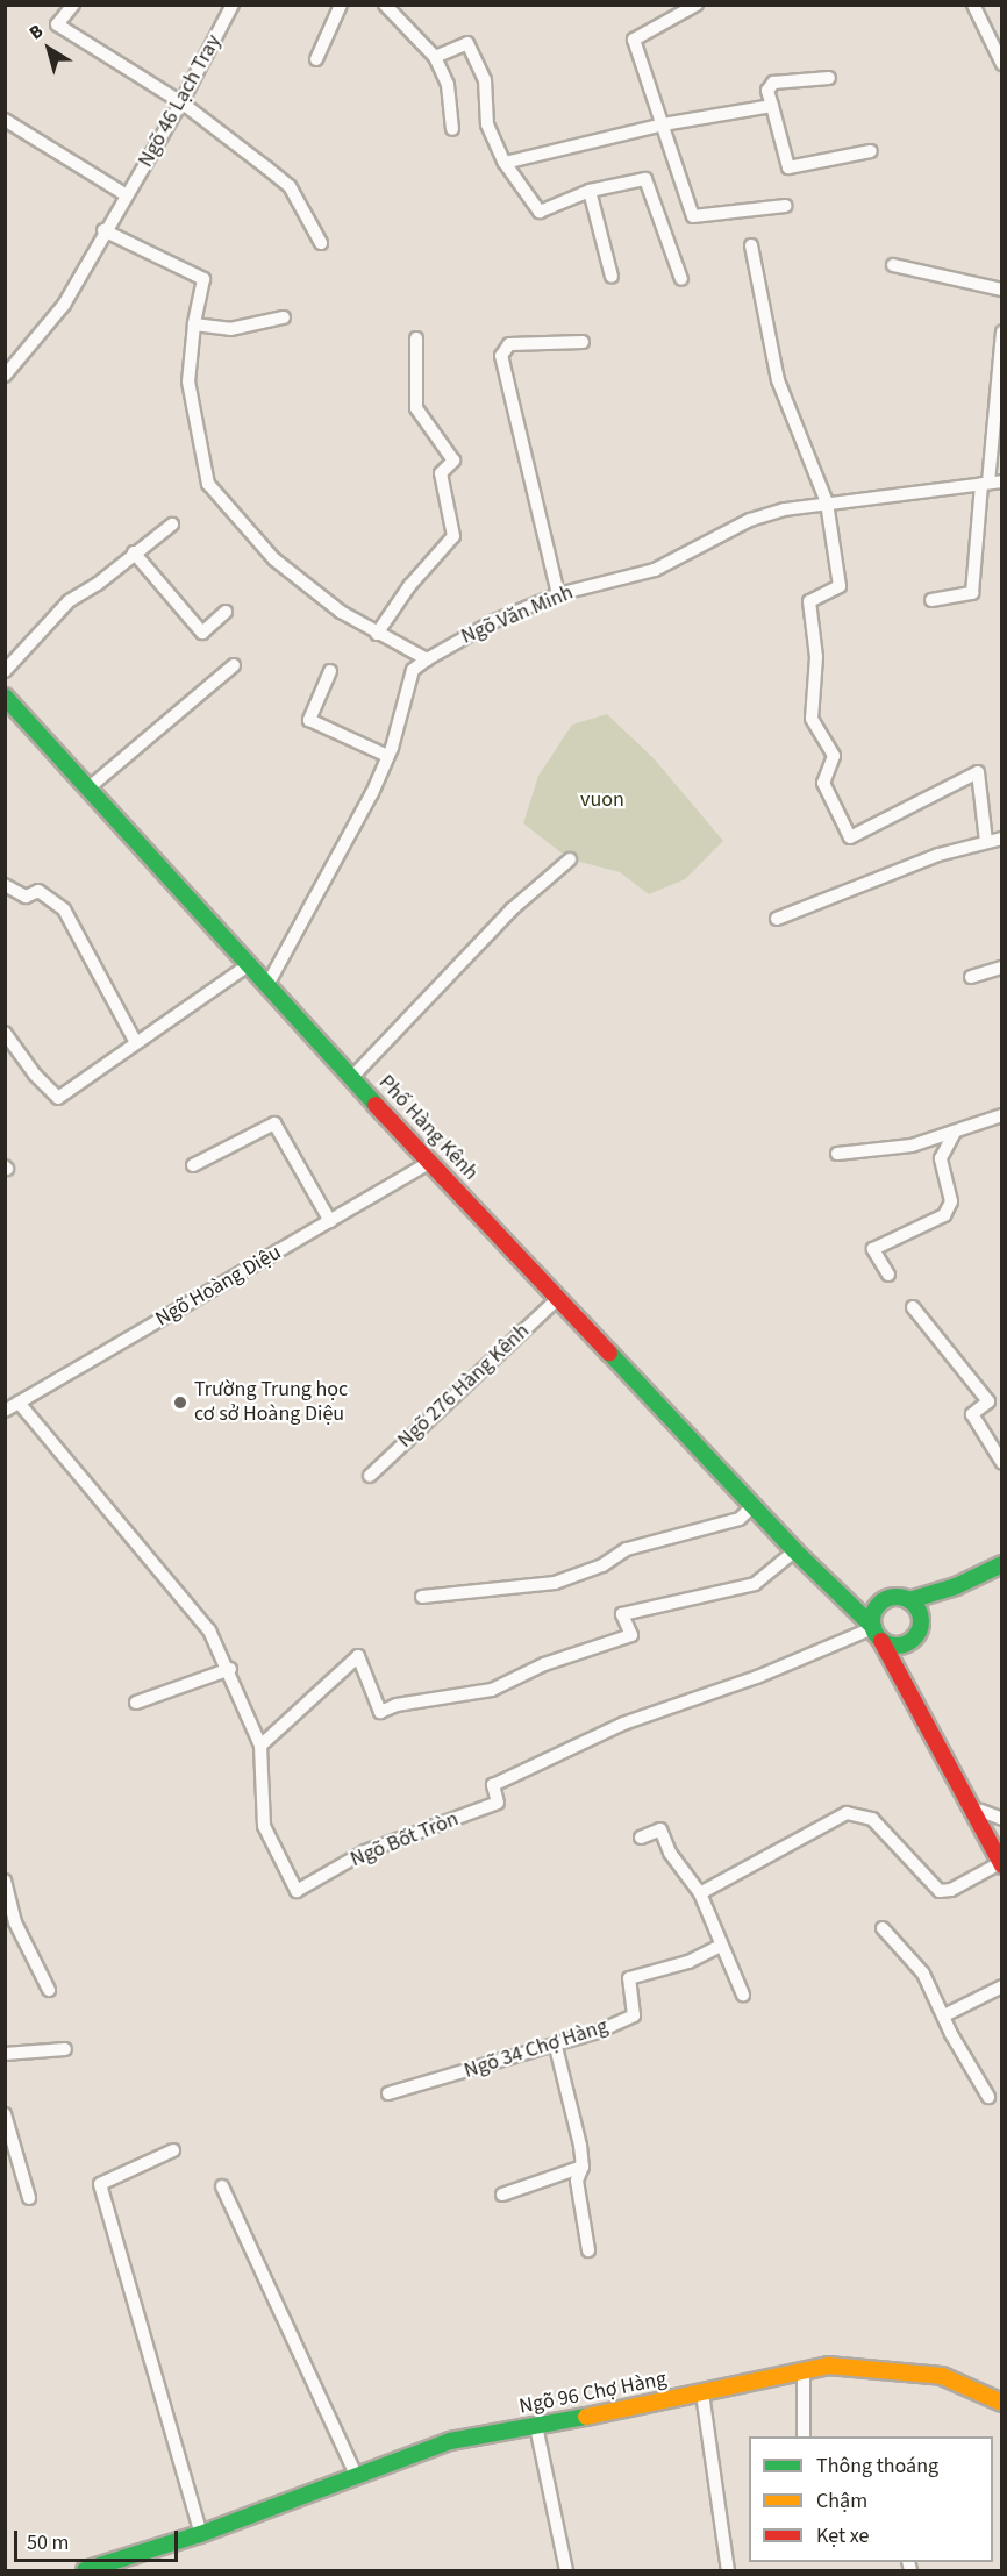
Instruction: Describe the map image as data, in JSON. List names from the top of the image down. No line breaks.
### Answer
{"streets":{"street":["Phố Hàng Kênh","Ngõ 96 Chợ Hàng"],"lane":["Ngõ 46 Lạch Tray","Ngõ Văn Minh","Ngõ Hoàng Diệu","Ngõ 276 Hàng Kênh","Ngõ Bốt Tròn","Ngõ 34 Chợ Hàng"]},"crossings":[["Ngõ Văn Minh","Phố Hàng Kênh"],["Phố Hàng Kênh","Ngõ Hoàng Diệu"],["Phố Hàng Kênh","Ngõ 276 Hàng Kênh"],["Phố Hàng Kênh","Ngõ Bốt Tròn"],["Ngõ Hoàng Diệu","Ngõ Bốt Tròn"]],"parks":["vuon"],"places":["Trường Trung học cơ sở Hoàng Diệu"],"legend":["Thông thoáng","Chậm","Kẹt xe"],"scale_bar":"50 m","north":"top left"}
